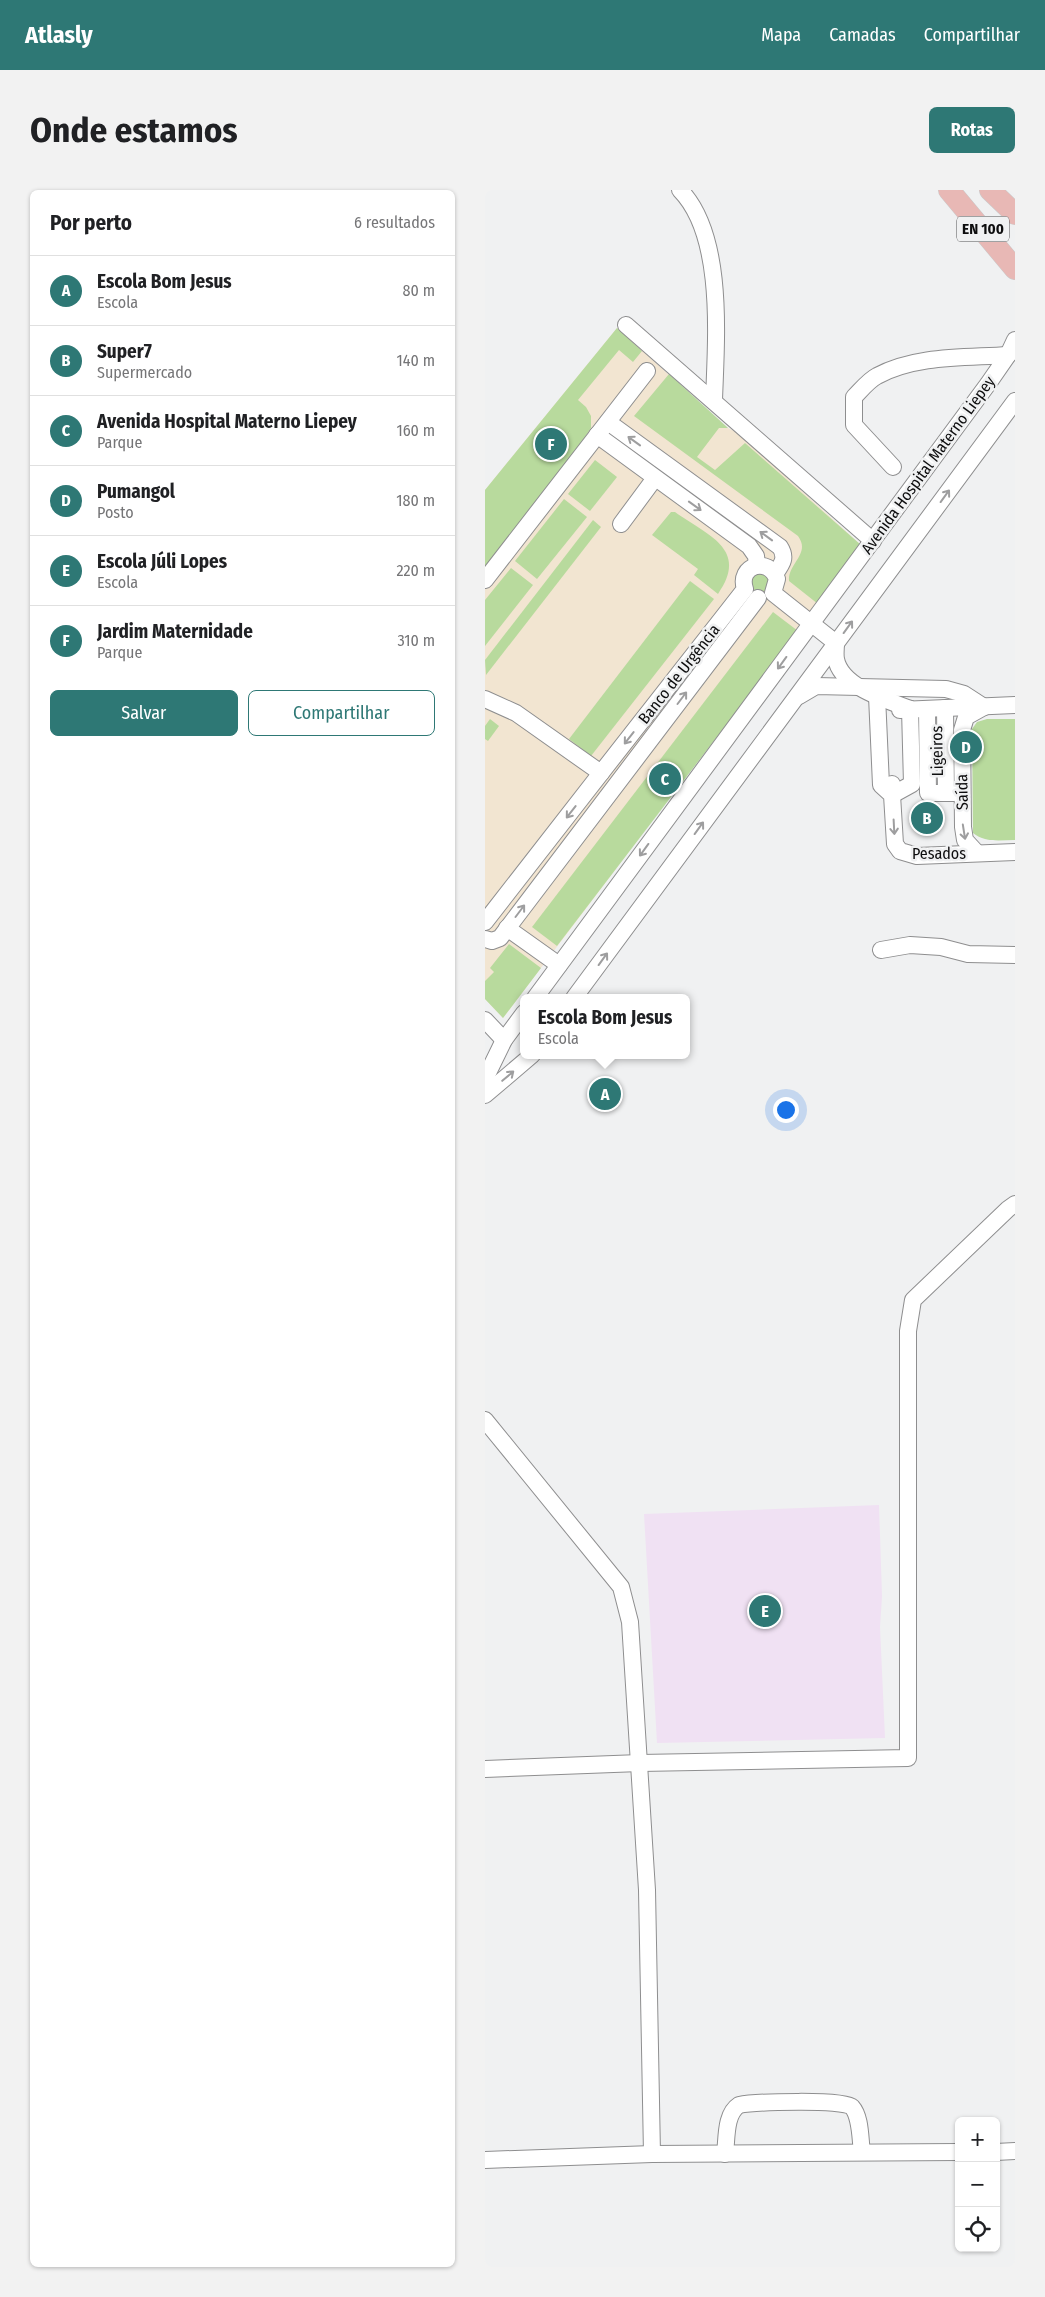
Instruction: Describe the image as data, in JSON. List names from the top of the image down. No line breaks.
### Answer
{"streets":{"main road":["EN 100"],"street":["Avenida Hospital Materno Liepey","Banco de Urgência","Ligeiros","Saída","Pesados"]},"crossings":[["Ligeiros","Saída"],["Saída","Pesados"]],"one_way":["Saída"],"page":{"header":"Atlasly","nav":["Mapa","Camadas","Compartilhar"],"buttons":["Rotas",["Salvar","Compartilhar"]],"title":"Onde estamos","heading":["Por perto","6 resultados"],"list":[{"mark":"A","name":"Escola Bom Jesus","note":"Escola","value":"80 m"},{"mark":"B","name":"Super7","note":"Supermercado","value":"140 m"},{"mark":"C","name":"Avenida Hospital Materno Liepey","note":"Parque","value":"160 m"},{"mark":"D","name":"Pumangol","note":"Posto","value":"180 m"},{"mark":"E","name":"Escola Júli Lopes","note":"Escola","value":"220 m"},{"mark":"F","name":"Jardim Maternidade","note":"Parque","value":"310 m"}],"pins":["F","D","C","B","A","E"],"popup":["Escola Bom Jesus","Escola"],"map_buttons":["+","−"]}}
